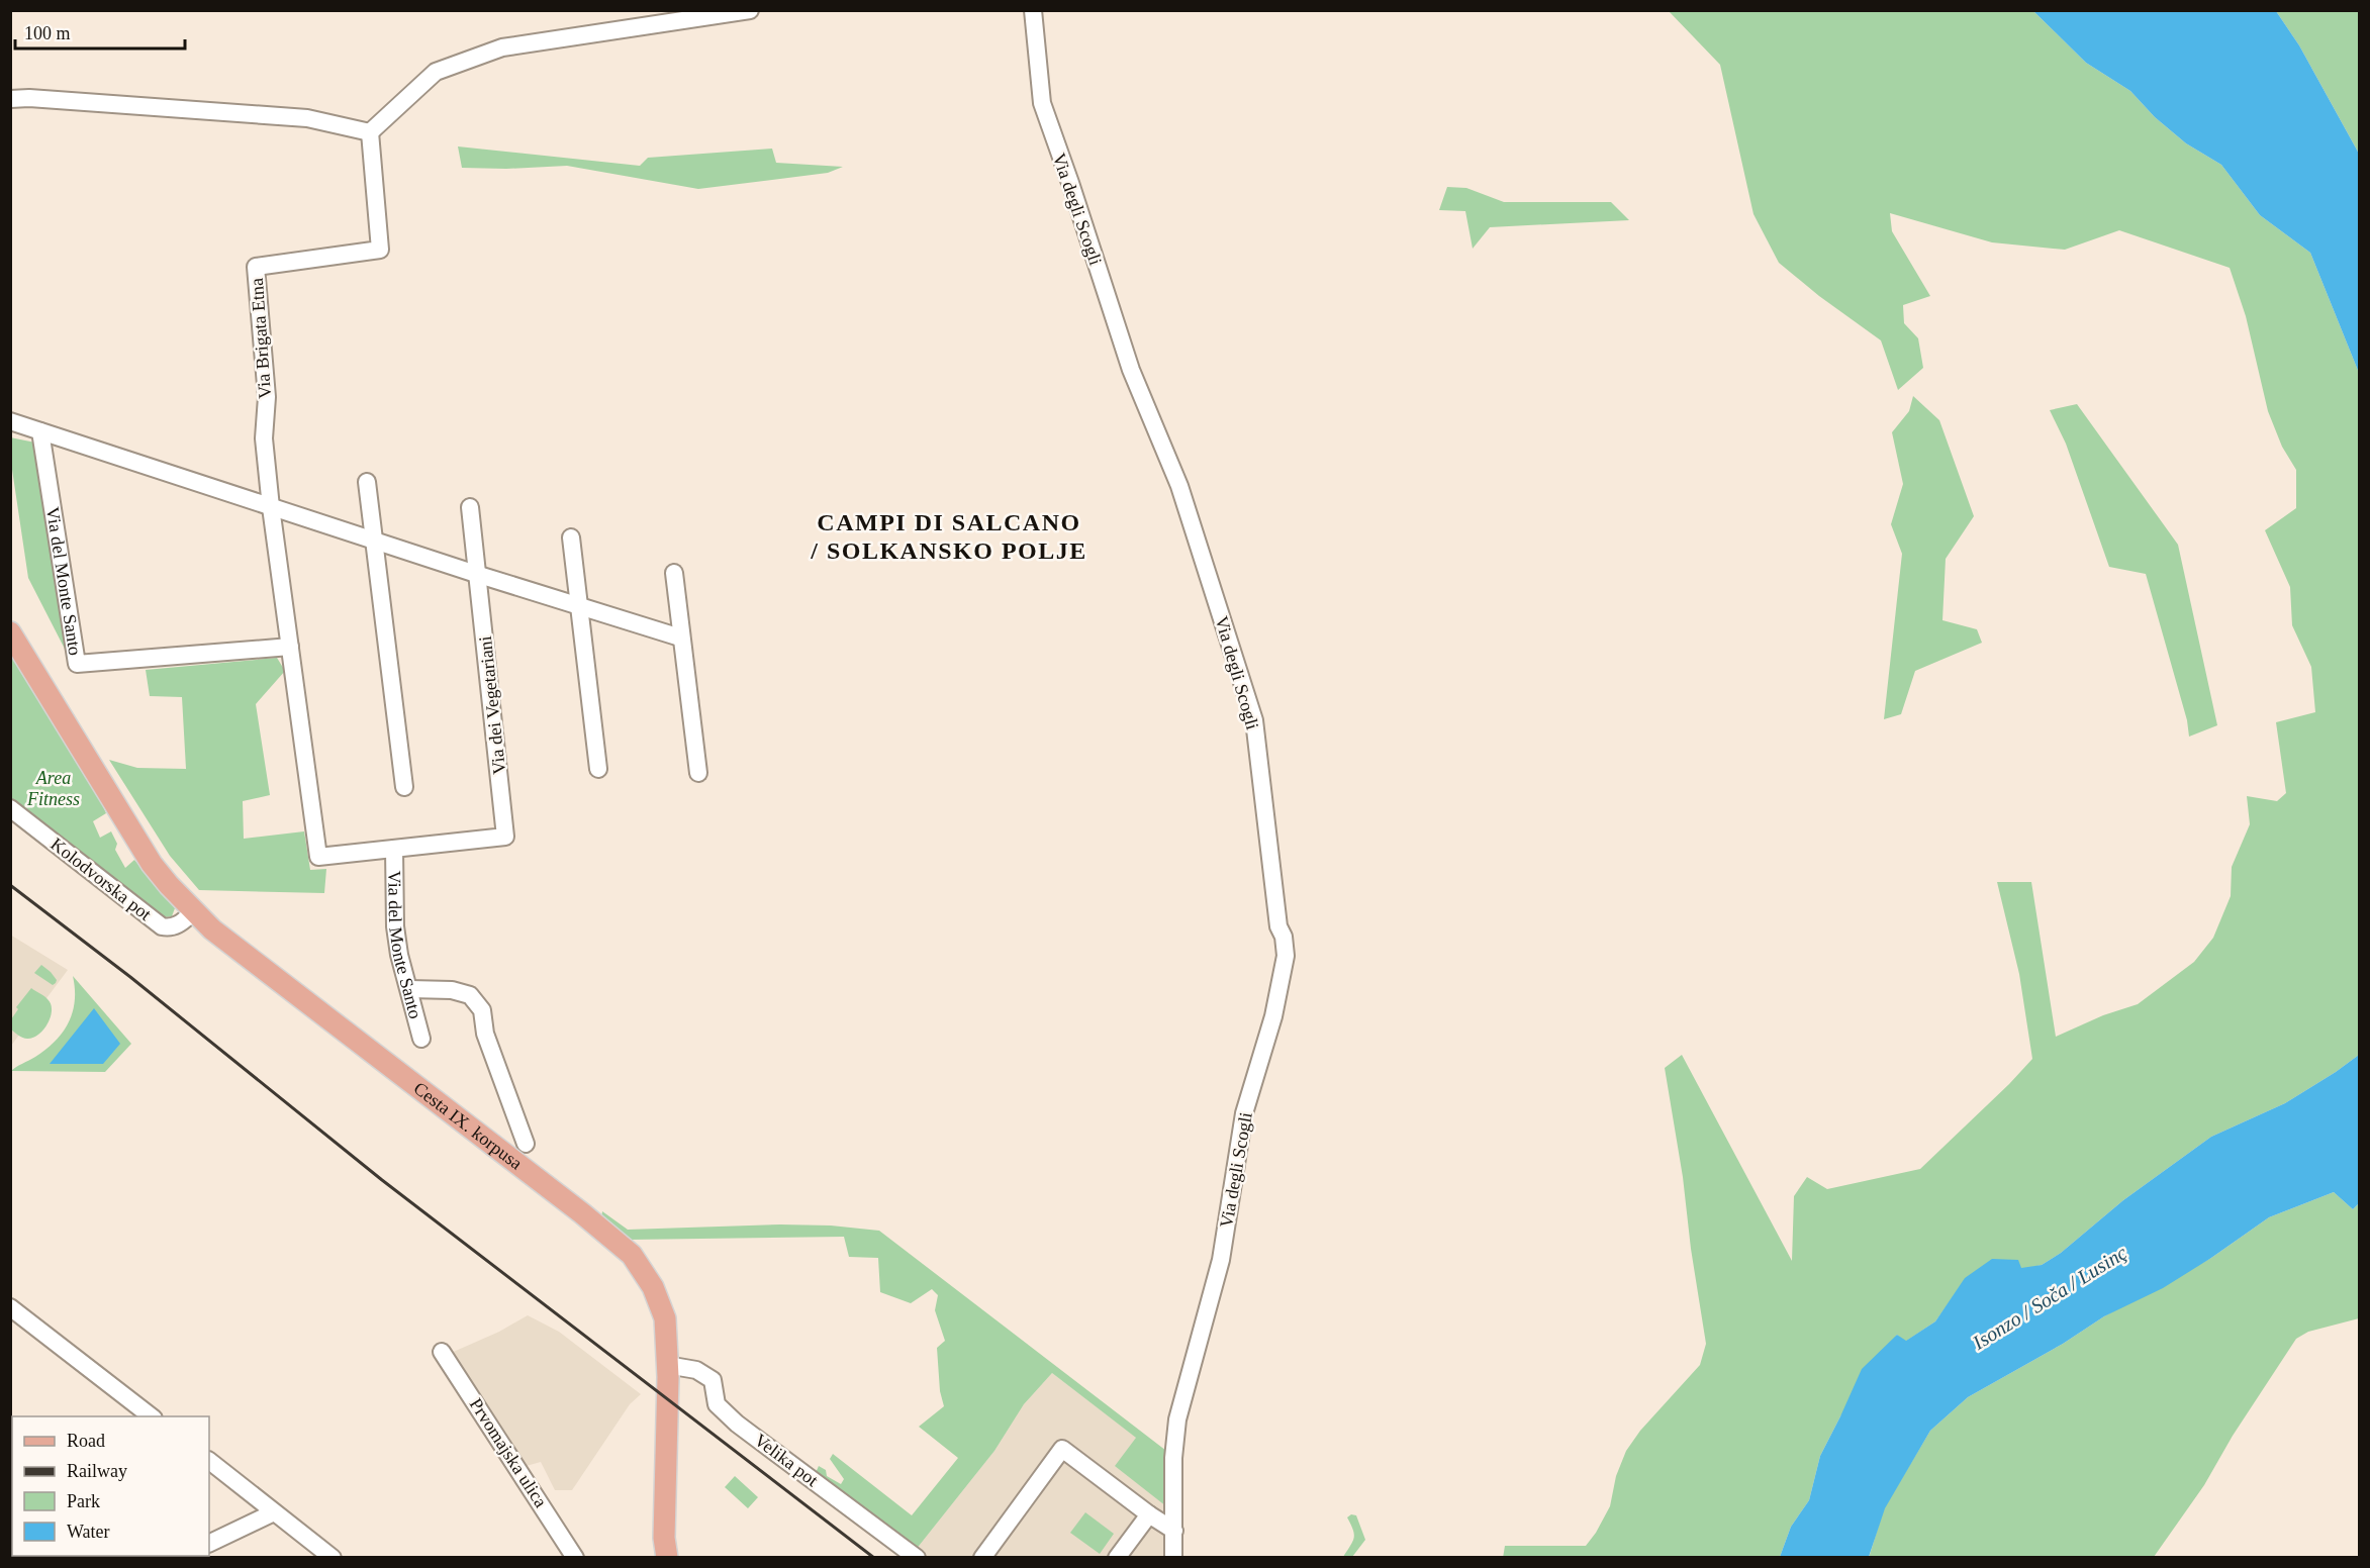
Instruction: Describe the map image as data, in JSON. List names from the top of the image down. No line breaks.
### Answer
{"streets":{"main road":["Cesta IX. korpusa"],"street":["Via degli Scogli","Via Brigata Etna","Via del Monte Santo","Via dei Vegetariani","Kolodvorska pot","Prvomajska ulica","Velika pot"]},"crossings":[["Via Brigata Etna","Via del Monte Santo"],["Via del Monte Santo","Via dei Vegetariani"],["Kolodvorska pot","Cesta IX. korpusa"],["Cesta IX. korpusa","Velika pot"]],"districts":["CAMPI DI SALCANO / SOLKANSKO POLJE"],"water":["Isonzo / Soča / Lusinç"],"parks":["Area Fitness"],"legend":["Road","Railway","Park","Water"],"scale_bar":"100 m"}
